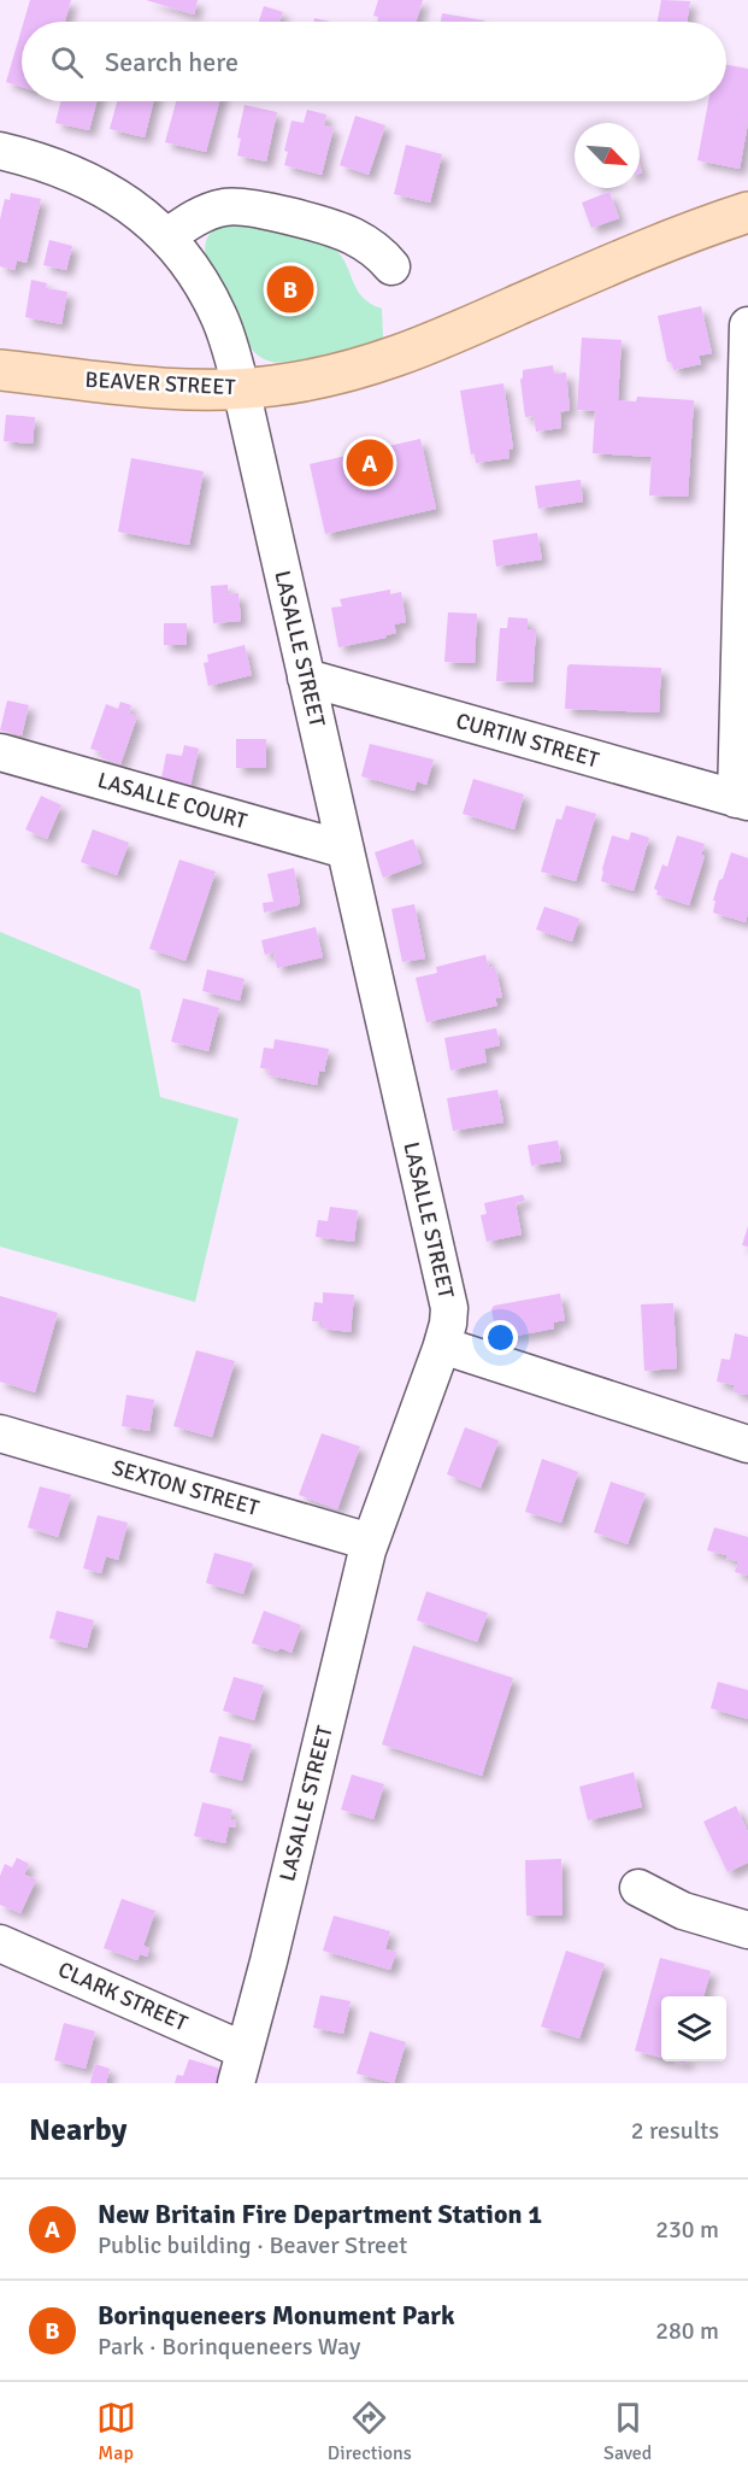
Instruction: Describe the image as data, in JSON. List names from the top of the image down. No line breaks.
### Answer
{"streets":{"main road":["BEAVER STREET"],"street":["LASALLE STREET","CURTIN STREET","LASALLE COURT","SEXTON STREET","CLARK STREET"]},"crossings":[["BEAVER STREET","LASALLE STREET"],["LASALLE STREET","CURTIN STREET"],["LASALLE STREET","LASALLE COURT"],["LASALLE STREET","SEXTON STREET"],["LASALLE STREET","CLARK STREET"]],"north":"bottom right","page":{"search":"Search here","pins":["B","A"],"heading":["Nearby","2 results"],"list":[{"mark":"A","name":"New Britain Fire Department Station 1","note":"Public building · Beaver Street","value":"230 m"},{"mark":"B","name":"Borinqueneers Monument Park","note":"Park · Borinqueneers Way","value":"280 m"}],"nav":["Map","Directions","Saved"]}}
